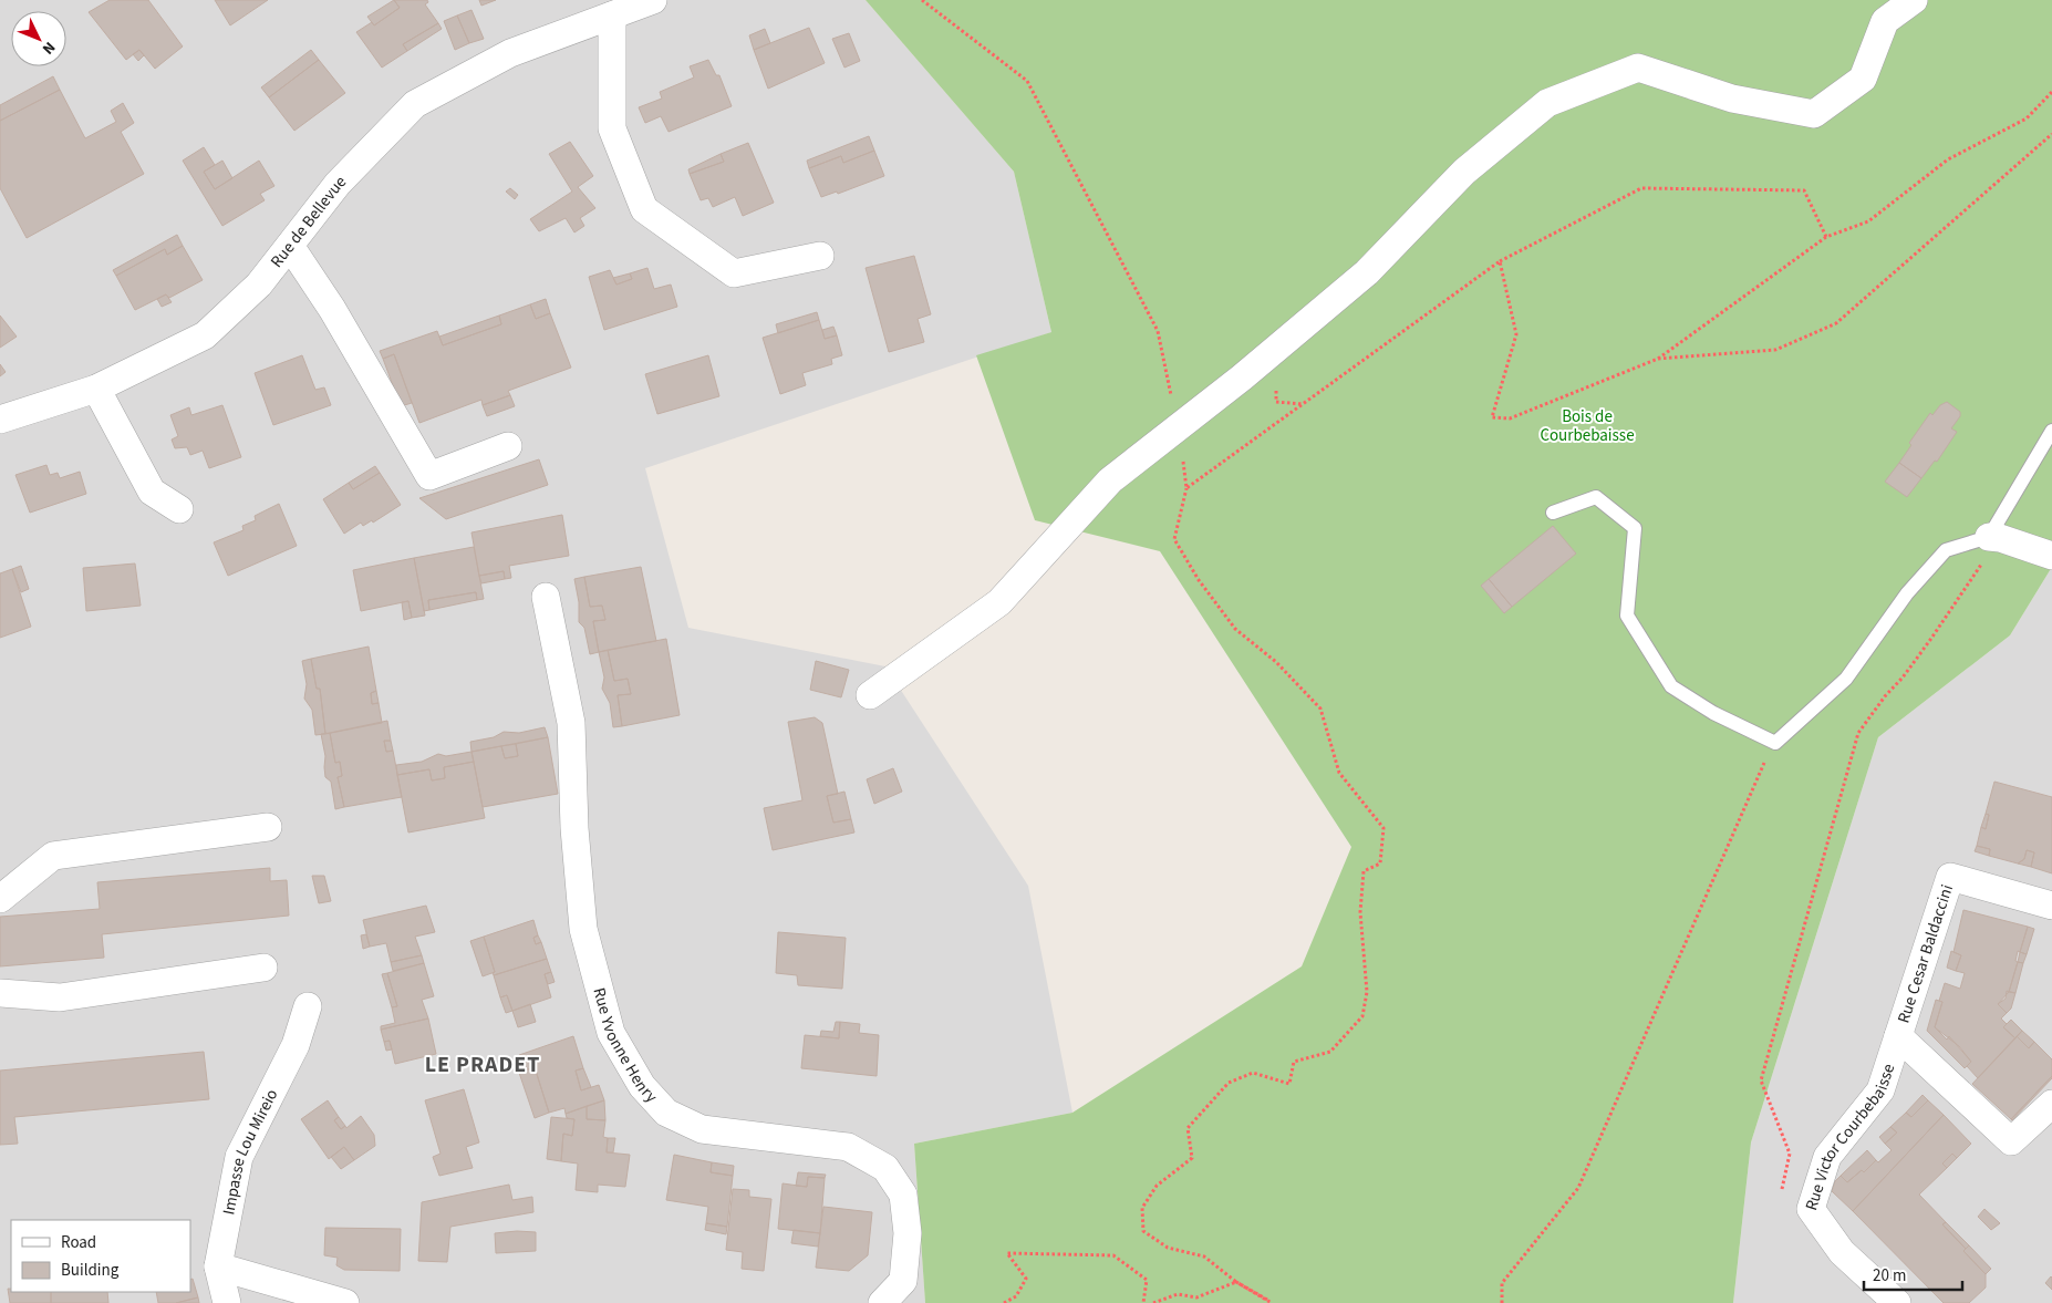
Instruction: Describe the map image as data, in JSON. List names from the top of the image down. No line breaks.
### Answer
{"streets":{"street":["Rue de Bellevue","Rue Cesar Baldaccini","Rue Yvonne Henry","Rue Victor Courbebaisse","Impasse Lou Mireio"]},"crossings":[["Rue Cesar Baldaccini","Rue Victor Courbebaisse"]],"districts":["LE PRADET"],"parks":["Bois de Courbebaisse"],"legend":["Road","Building"],"scale_bar":"20 m","north":"bottom right"}
